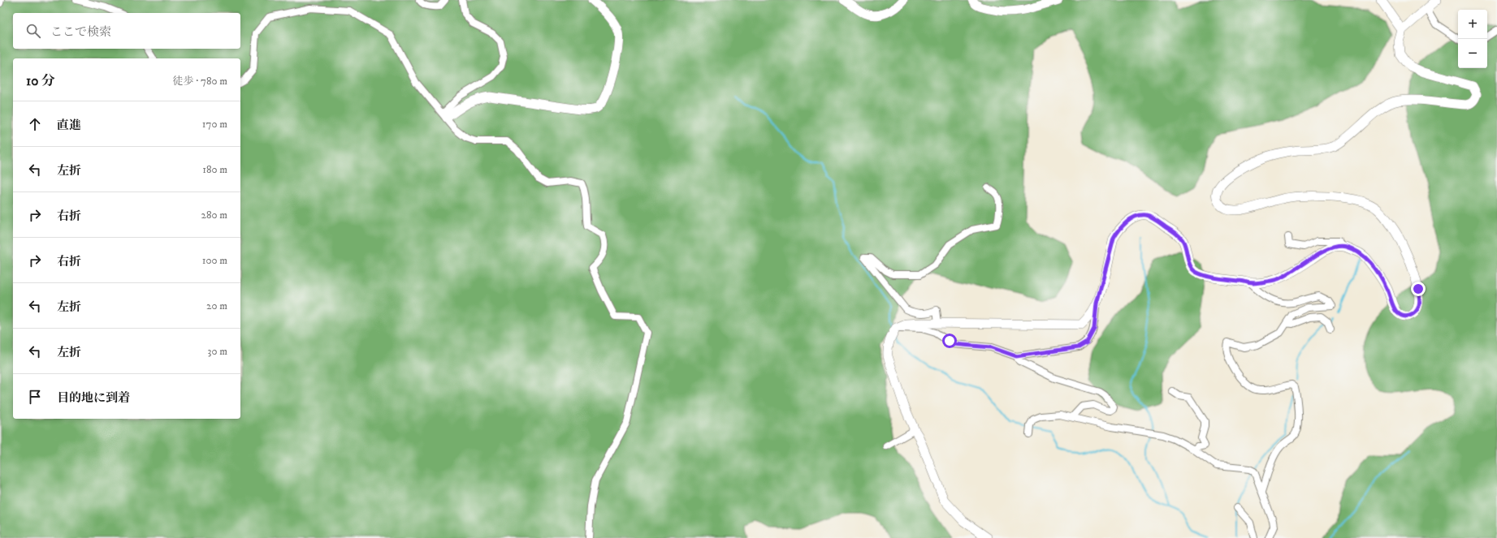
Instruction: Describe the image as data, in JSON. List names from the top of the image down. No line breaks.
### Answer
{"page":{"map_buttons":["+","−"],"search":"ここで検索","heading":["10 分","徒歩 · 780 m"],"list":[["直進","170 m"],["左折","180 m"],["右折","280 m"],["右折","100 m"],["左折","20 m"],["左折","30 m"],"目的地に到着"]}}
